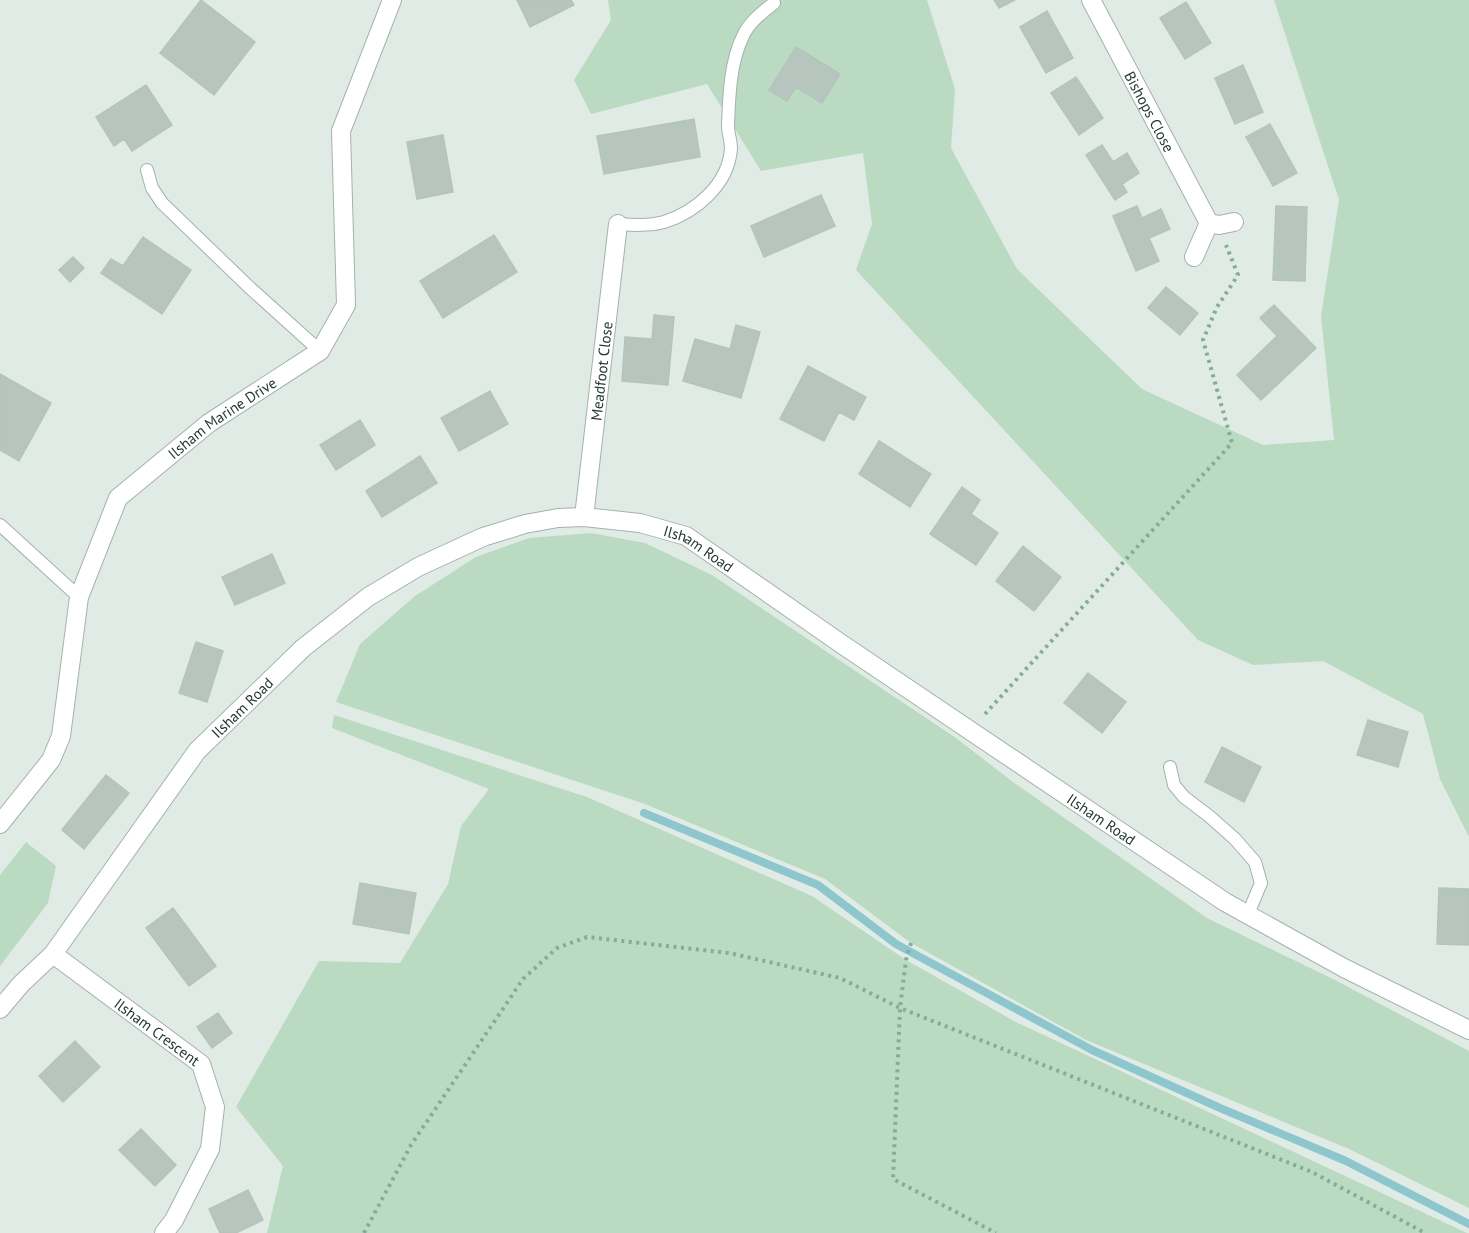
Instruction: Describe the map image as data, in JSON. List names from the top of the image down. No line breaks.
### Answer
{"streets":{"street":["Bishops Close","Meadfoot Close","Ilsham Marine Drive","Ilsham Road","Ilsham Crescent"]},"crossings":[["Meadfoot Close","Ilsham Road"],["Ilsham Road","Ilsham Crescent"]]}
